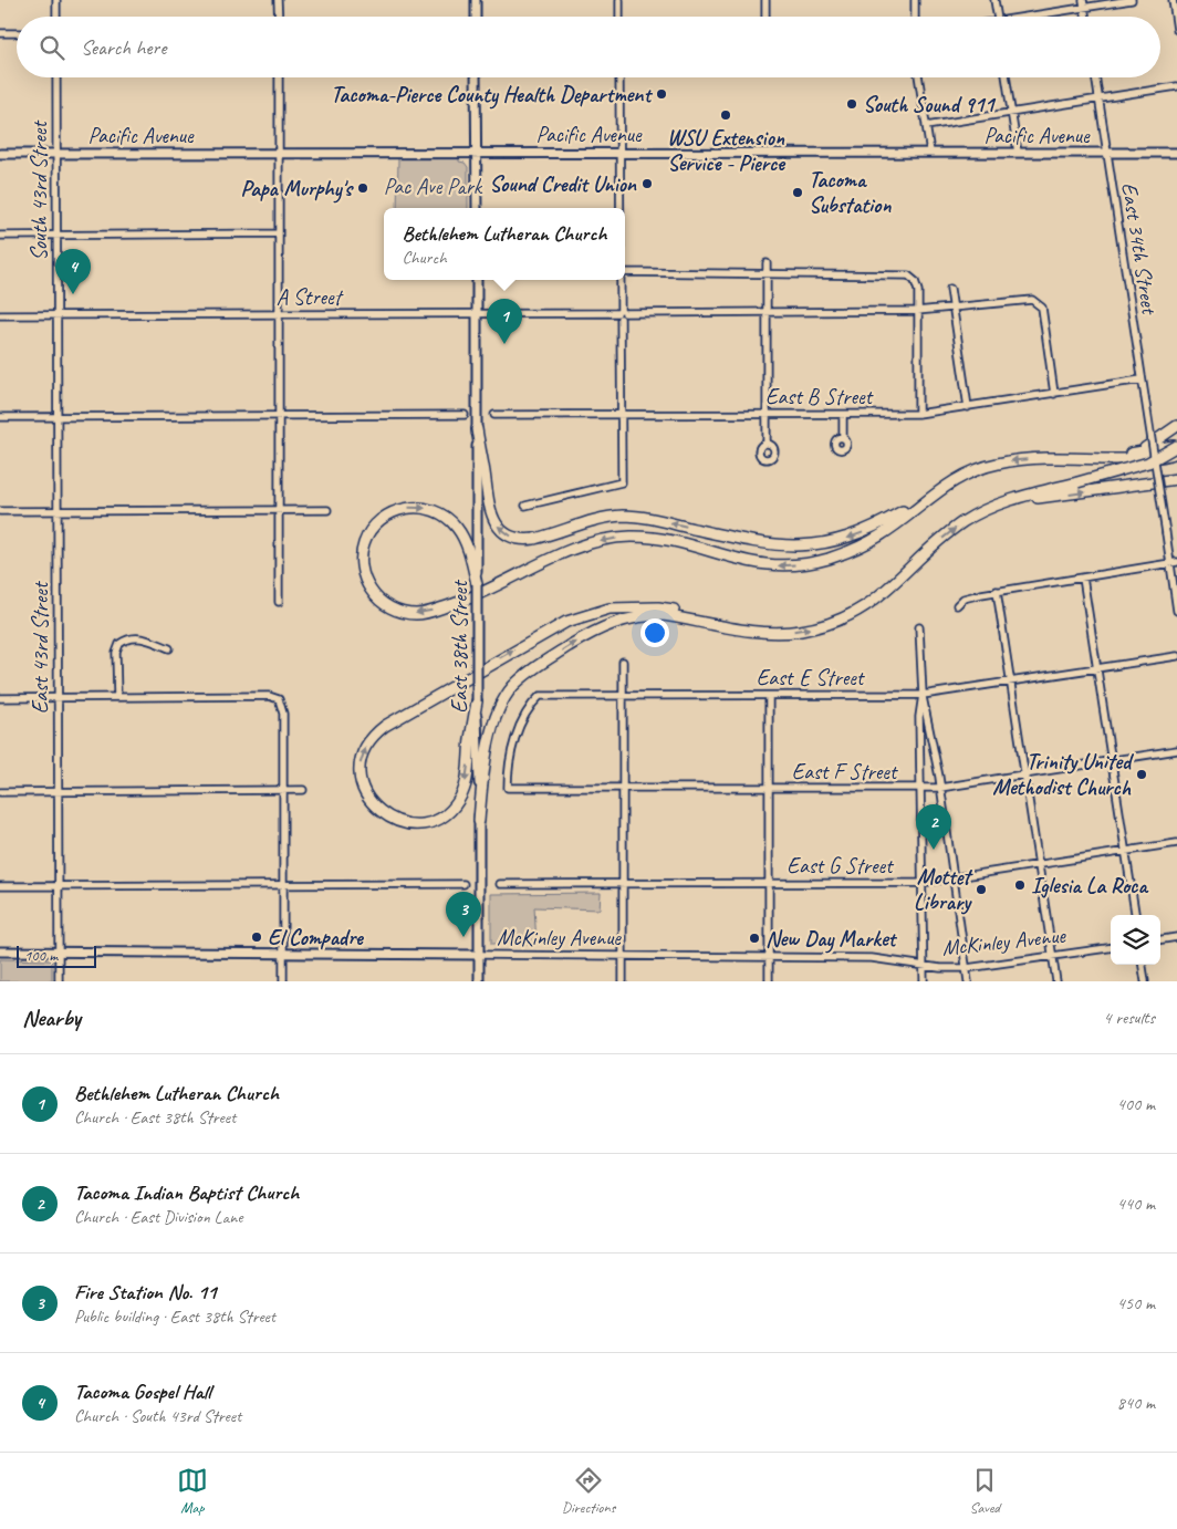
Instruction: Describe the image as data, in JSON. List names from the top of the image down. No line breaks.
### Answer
{"streets":{"main road":["Pacific Avenue","East 38th Street","McKinley Avenue"],"street":["South 43rd Street","East 34th Street","A Street","East B Street","East 43rd Street","East E Street","East F Street","East G Street"]},"crossings":[["Pacific Avenue","South 43rd Street"],["Pacific Avenue","East 34th Street"],["South 43rd Street","A Street"],["South 43rd Street","East 43rd Street"],["East 34th Street","East B Street"],["A Street","East B Street"],["A Street","East 38th Street"],["A Street","East 43rd Street"],["East 38th Street","McKinley Avenue"],["East 43rd Street","McKinley Avenue"],["East E Street","East F Street"]],"parks":["Pac Ave Park"],"places":["Tacoma-Pierce County Health Department","South Sound 911","WSU Extension Service - Pierce","Sound Credit Union","Papa Murphy's","Tacoma Substation","Trinity United Methodist Church","Iglesia La Roca","Mottet Library","El Compadre","New Day Market"],"scale_bar":"100 m","page":{"search":"Search here","popup":["Bethlehem Lutheran Church","Church"],"pins":["4","1","2","3"],"scale":"100 m","heading":["Nearby","4 results"],"list":[{"mark":"1","name":"Bethlehem Lutheran Church","note":"Church · East 38th Street","value":"400 m"},{"mark":"2","name":"Tacoma Indian Baptist Church","note":"Church · East Division Lane","value":"440 m"},{"mark":"3","name":"Fire Station No. 11","note":"Public building · East 38th Street","value":"450 m"},{"mark":"4","name":"Tacoma Gospel Hall","note":"Church · South 43rd Street","value":"840 m"}],"nav":["Map","Directions","Saved"]}}
